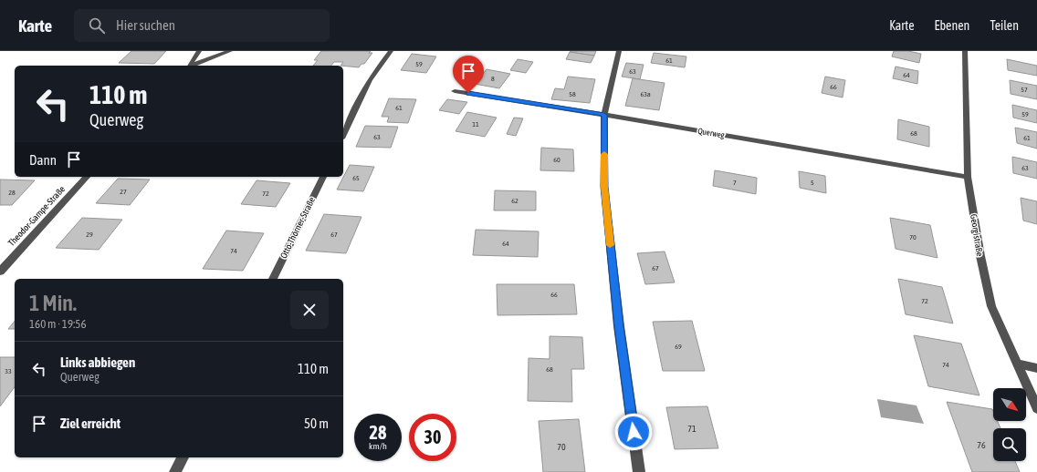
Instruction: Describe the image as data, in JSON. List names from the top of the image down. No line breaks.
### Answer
{"streets":{"street":["Querweg","Theodor-Gampe-Straße","Otto-Thörner-Straße","Georgistraße"]},"crossings":[["Querweg","Georgistraße"]],"house_numbers":["61","59","63","64","8","66","57","58","63a","61","59","11","68","63","61","60","63","65","7","5","27","28","72","62","29","67","70","64","74","67","66","72","69","74","68","33","71","76","70"],"north":"bottom right","page":{"header":"Karte","search":"Hier suchen","nav":["Karte","Ebenen","Teilen"],"turn":["110 m","Querweg"],"then":"Dann","heading":["1 Min.","160 m · 19:56"],"list":[{"name":"Links abbiegen","note":"Querweg","value":"110 m"},{"name":"Ziel erreicht","value":"50 m"}],"speed":"28 km/h","limit":"30"}}
